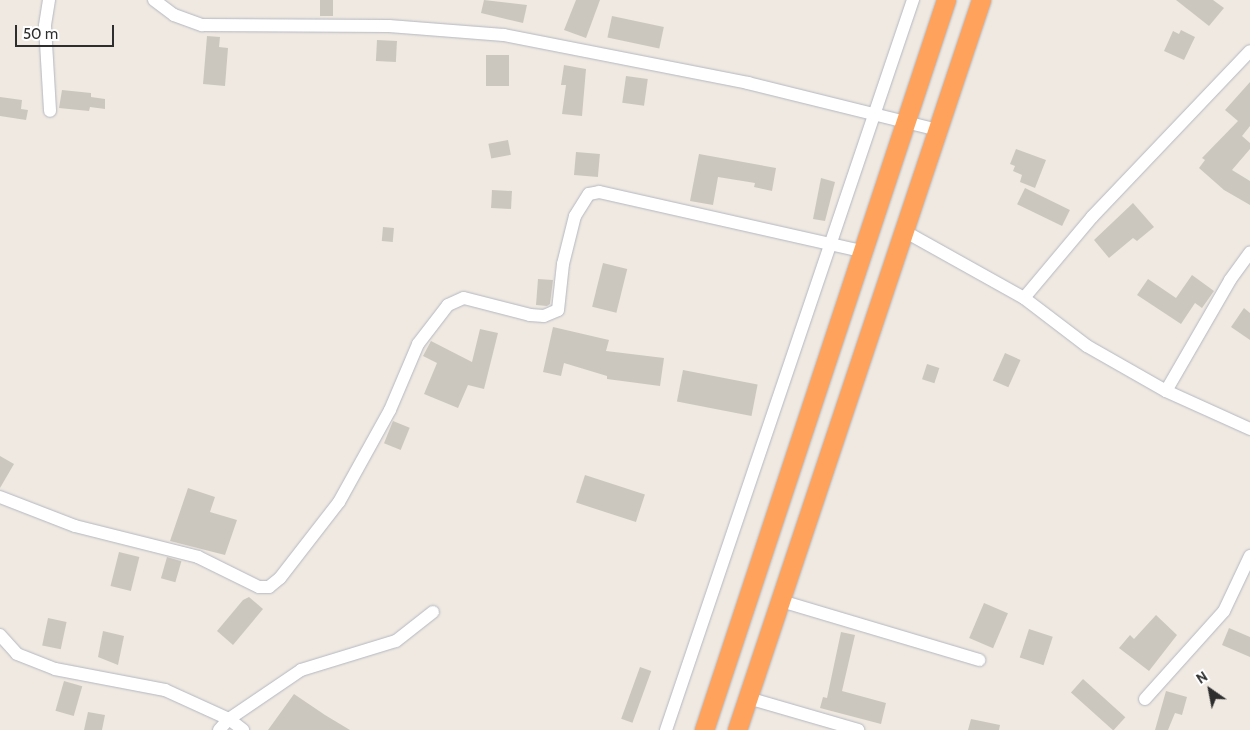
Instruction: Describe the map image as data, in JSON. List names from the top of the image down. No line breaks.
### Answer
{"scale_bar":"50 m","north":"top left"}
